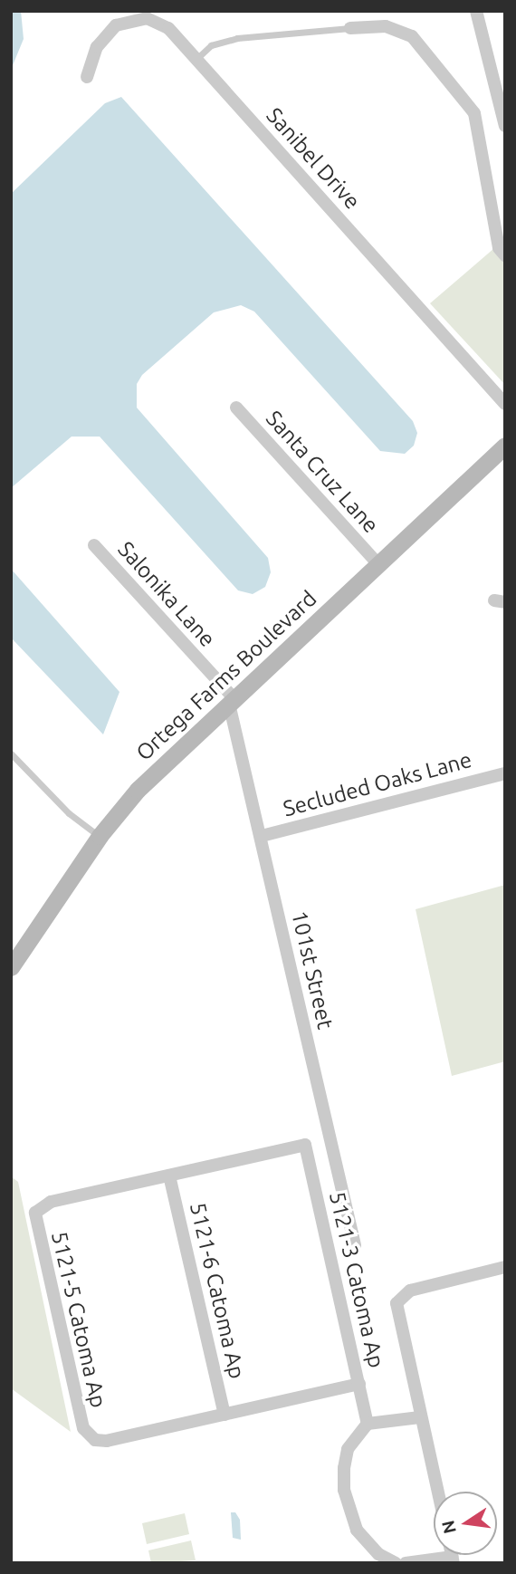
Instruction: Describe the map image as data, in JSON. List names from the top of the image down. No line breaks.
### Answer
{"streets":{"street":["Sanibel Drive","Santa Cruz Lane","Salonika Lane","Ortega Farms Boulevard","Secluded Oaks Lane","101st Street","5121-3 Catoma Ap","5121-6 Catoma Ap","5121-5 Catoma Ap"]},"crossings":[["Santa Cruz Lane","Ortega Farms Boulevard"],["Salonika Lane","Ortega Farms Boulevard"],["Salonika Lane","101st Street"],["Ortega Farms Boulevard","101st Street"],["Secluded Oaks Lane","101st Street"],["5121-3 Catoma Ap","5121-5 Catoma Ap"],["5121-6 Catoma Ap","5121-5 Catoma Ap"]],"north":"left"}
